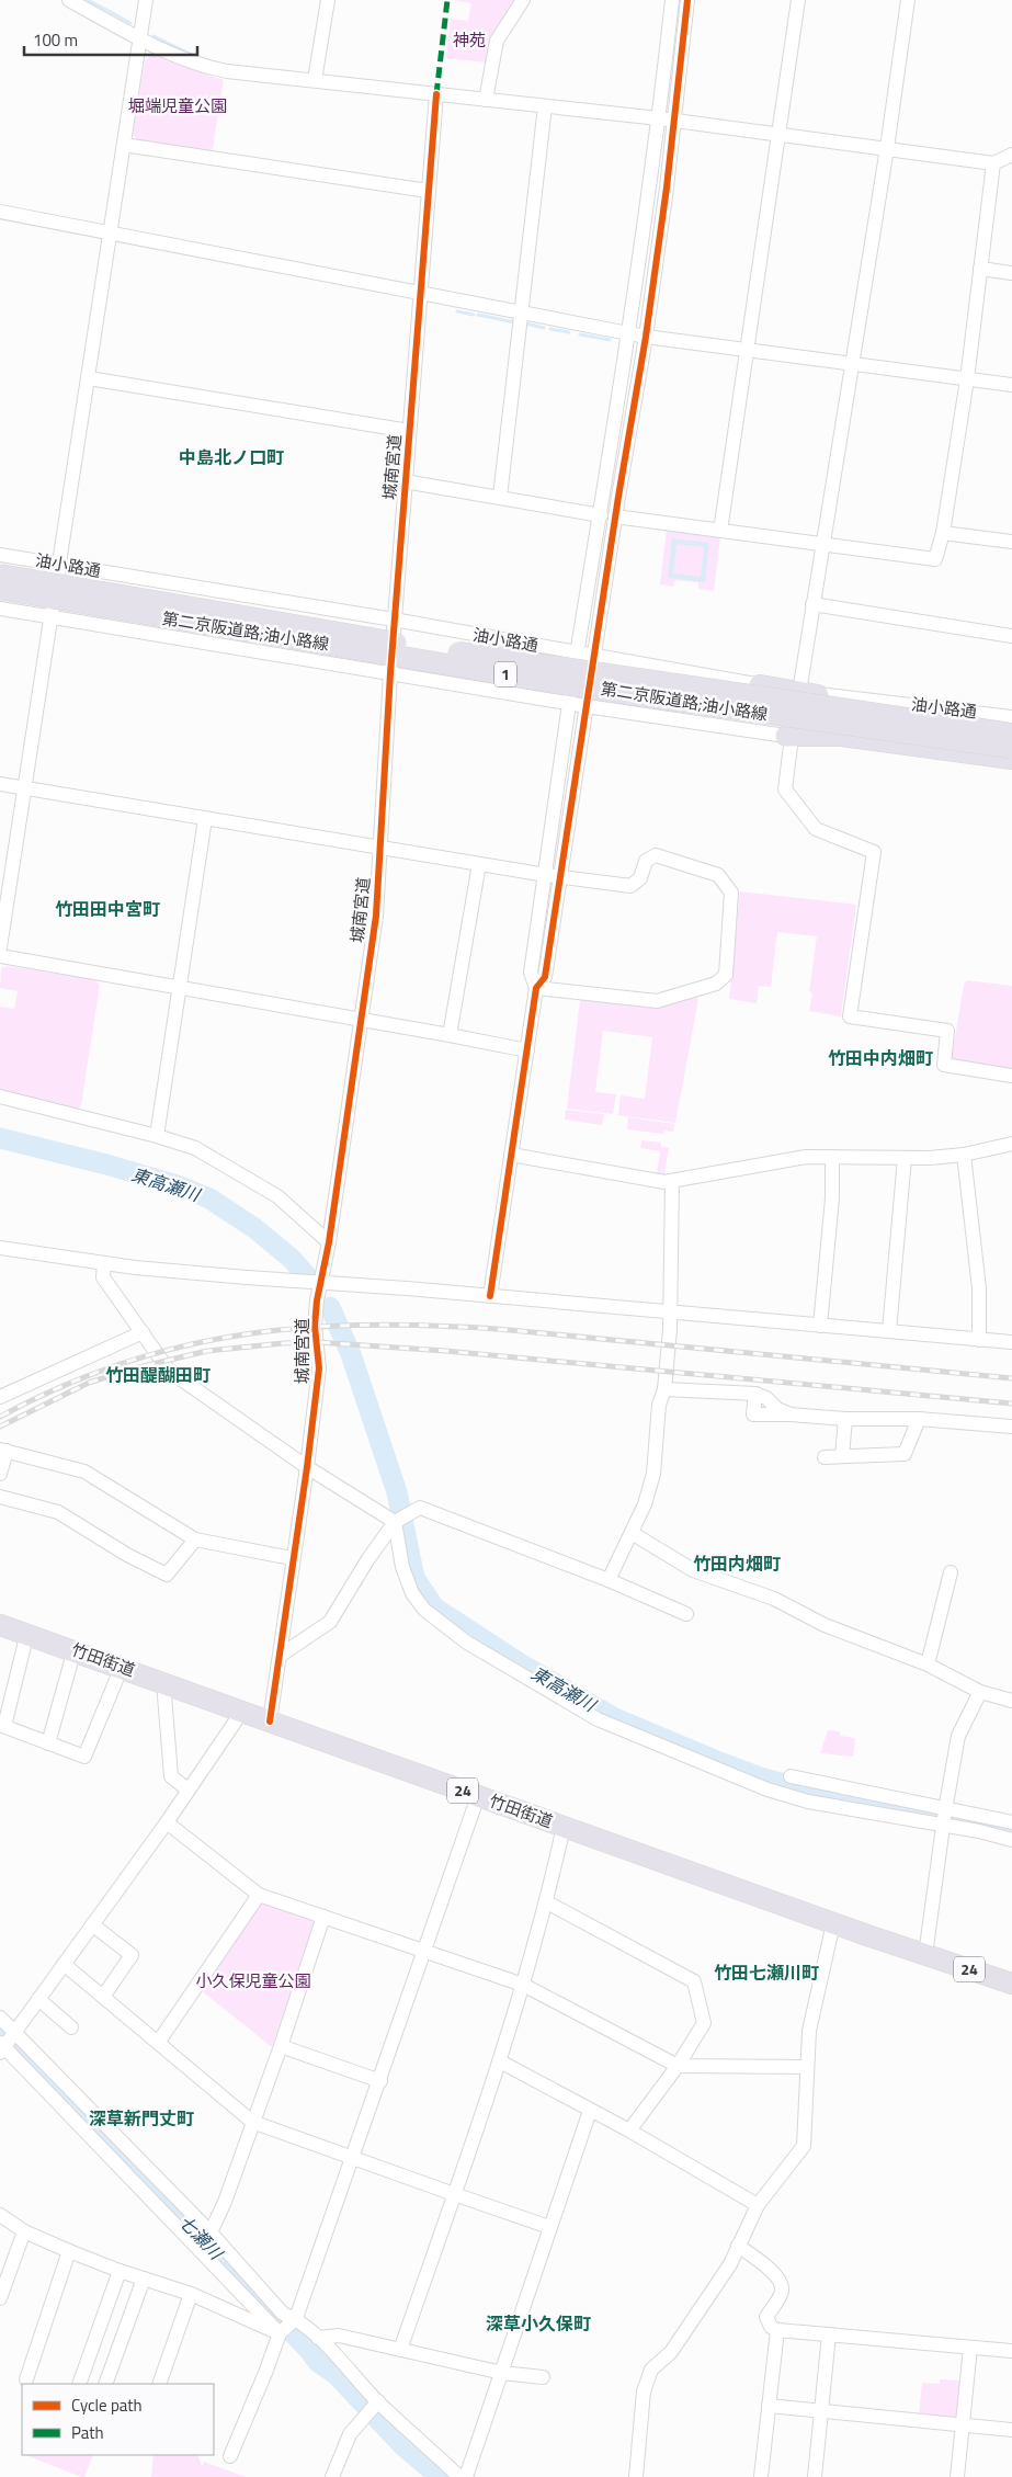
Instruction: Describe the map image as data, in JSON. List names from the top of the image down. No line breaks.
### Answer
{"streets":{"highway":["第二京阪道路;油小路線","1","竹田街道","24"],"street":["城南宮道","油小路通"]},"crossings":[["城南宮道","油小路通"],["城南宮道","竹田街道"]],"districts":["中島北ノ口町","竹田田中宮町","竹田中内畑町","竹田醍醐田町","竹田内畑町","竹田七瀬川町","深草新門丈町","深草小久保町"],"water":["東高瀬川","七瀬川"],"parks":["神苑","堀端児童公園","小久保児童公園"],"legend":["Cycle path","Path"],"scale_bar":"100 m"}
